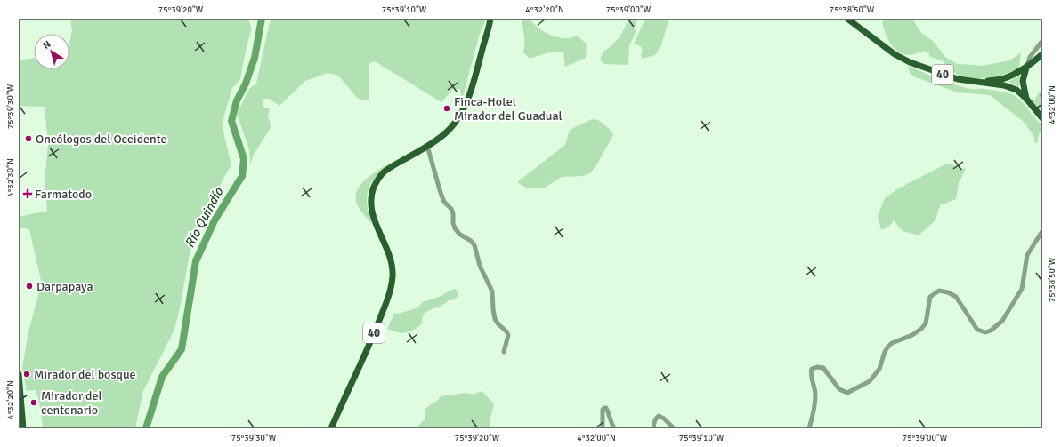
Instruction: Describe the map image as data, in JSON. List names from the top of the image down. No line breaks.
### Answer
{"streets":{"main road":["40"]},"water":["Río Quindío"],"places":{"other":["Finca-Hotel Mirador del Guadual","Oncólogos del Occidente","Darpapaya","Mirador del bosque","Mirador del centenario"],"health":["Farmatodo"]},"north":"top left","coordinates":["75°39'20\"W","75°39'10\"W","4°32'20\"N","75°39'00\"W","75°38'50\"W","4°32'00\"N","75°39'30\"W","4°32'30\"N"]}
